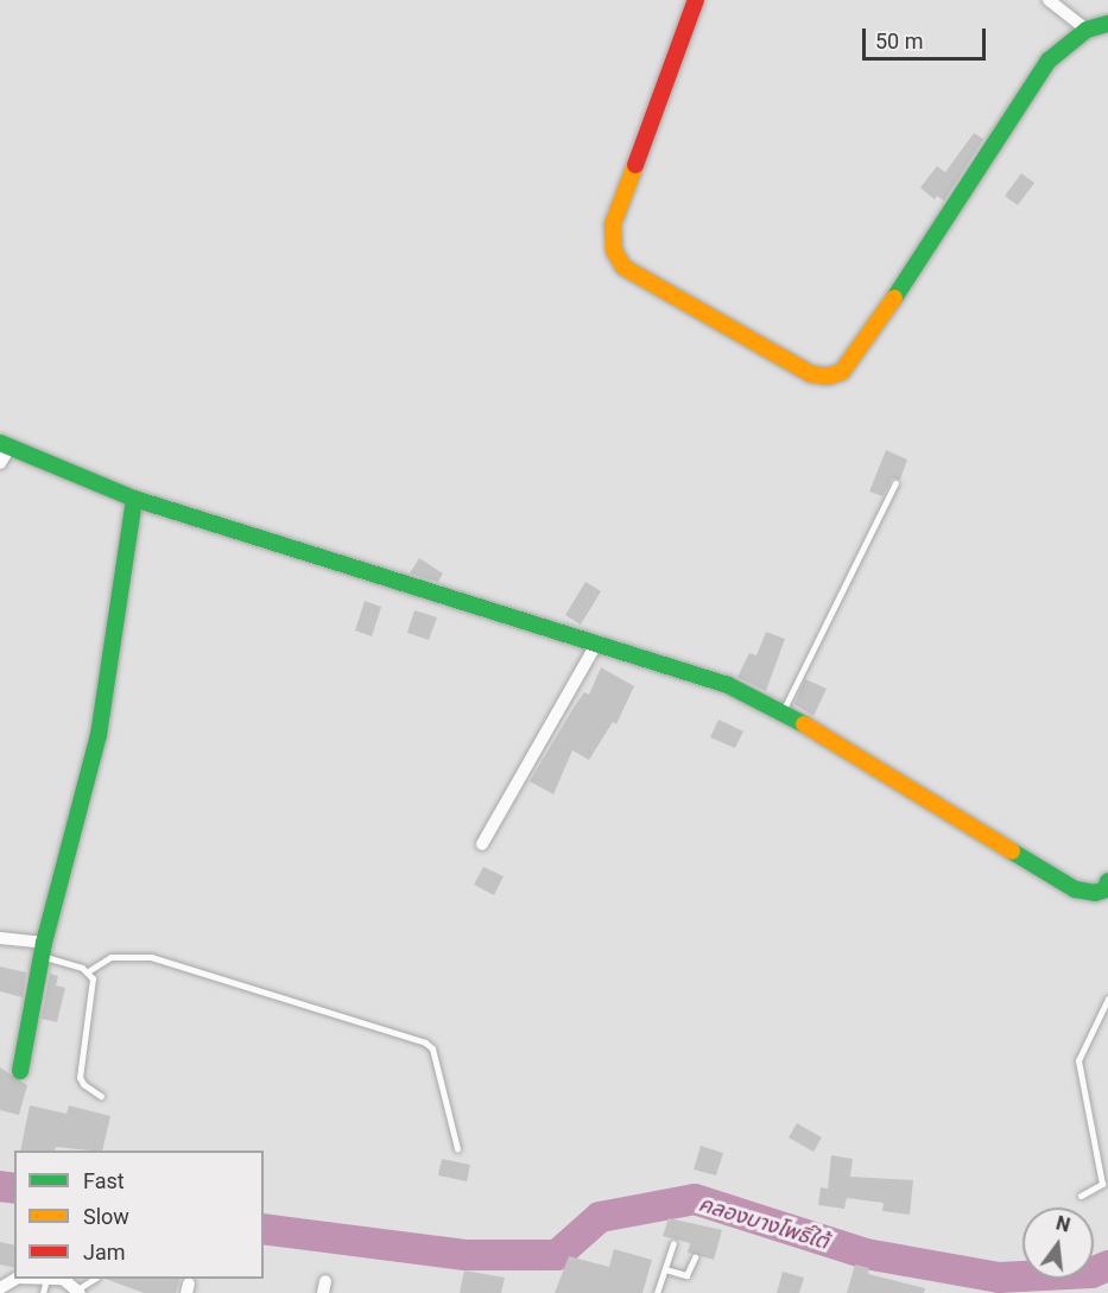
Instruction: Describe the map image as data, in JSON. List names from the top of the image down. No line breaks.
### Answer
{"water":["คลองบางโพธิ์ใต้"],"legend":["Fast","Slow","Jam"],"scale_bar":"50 m","north":"top"}
